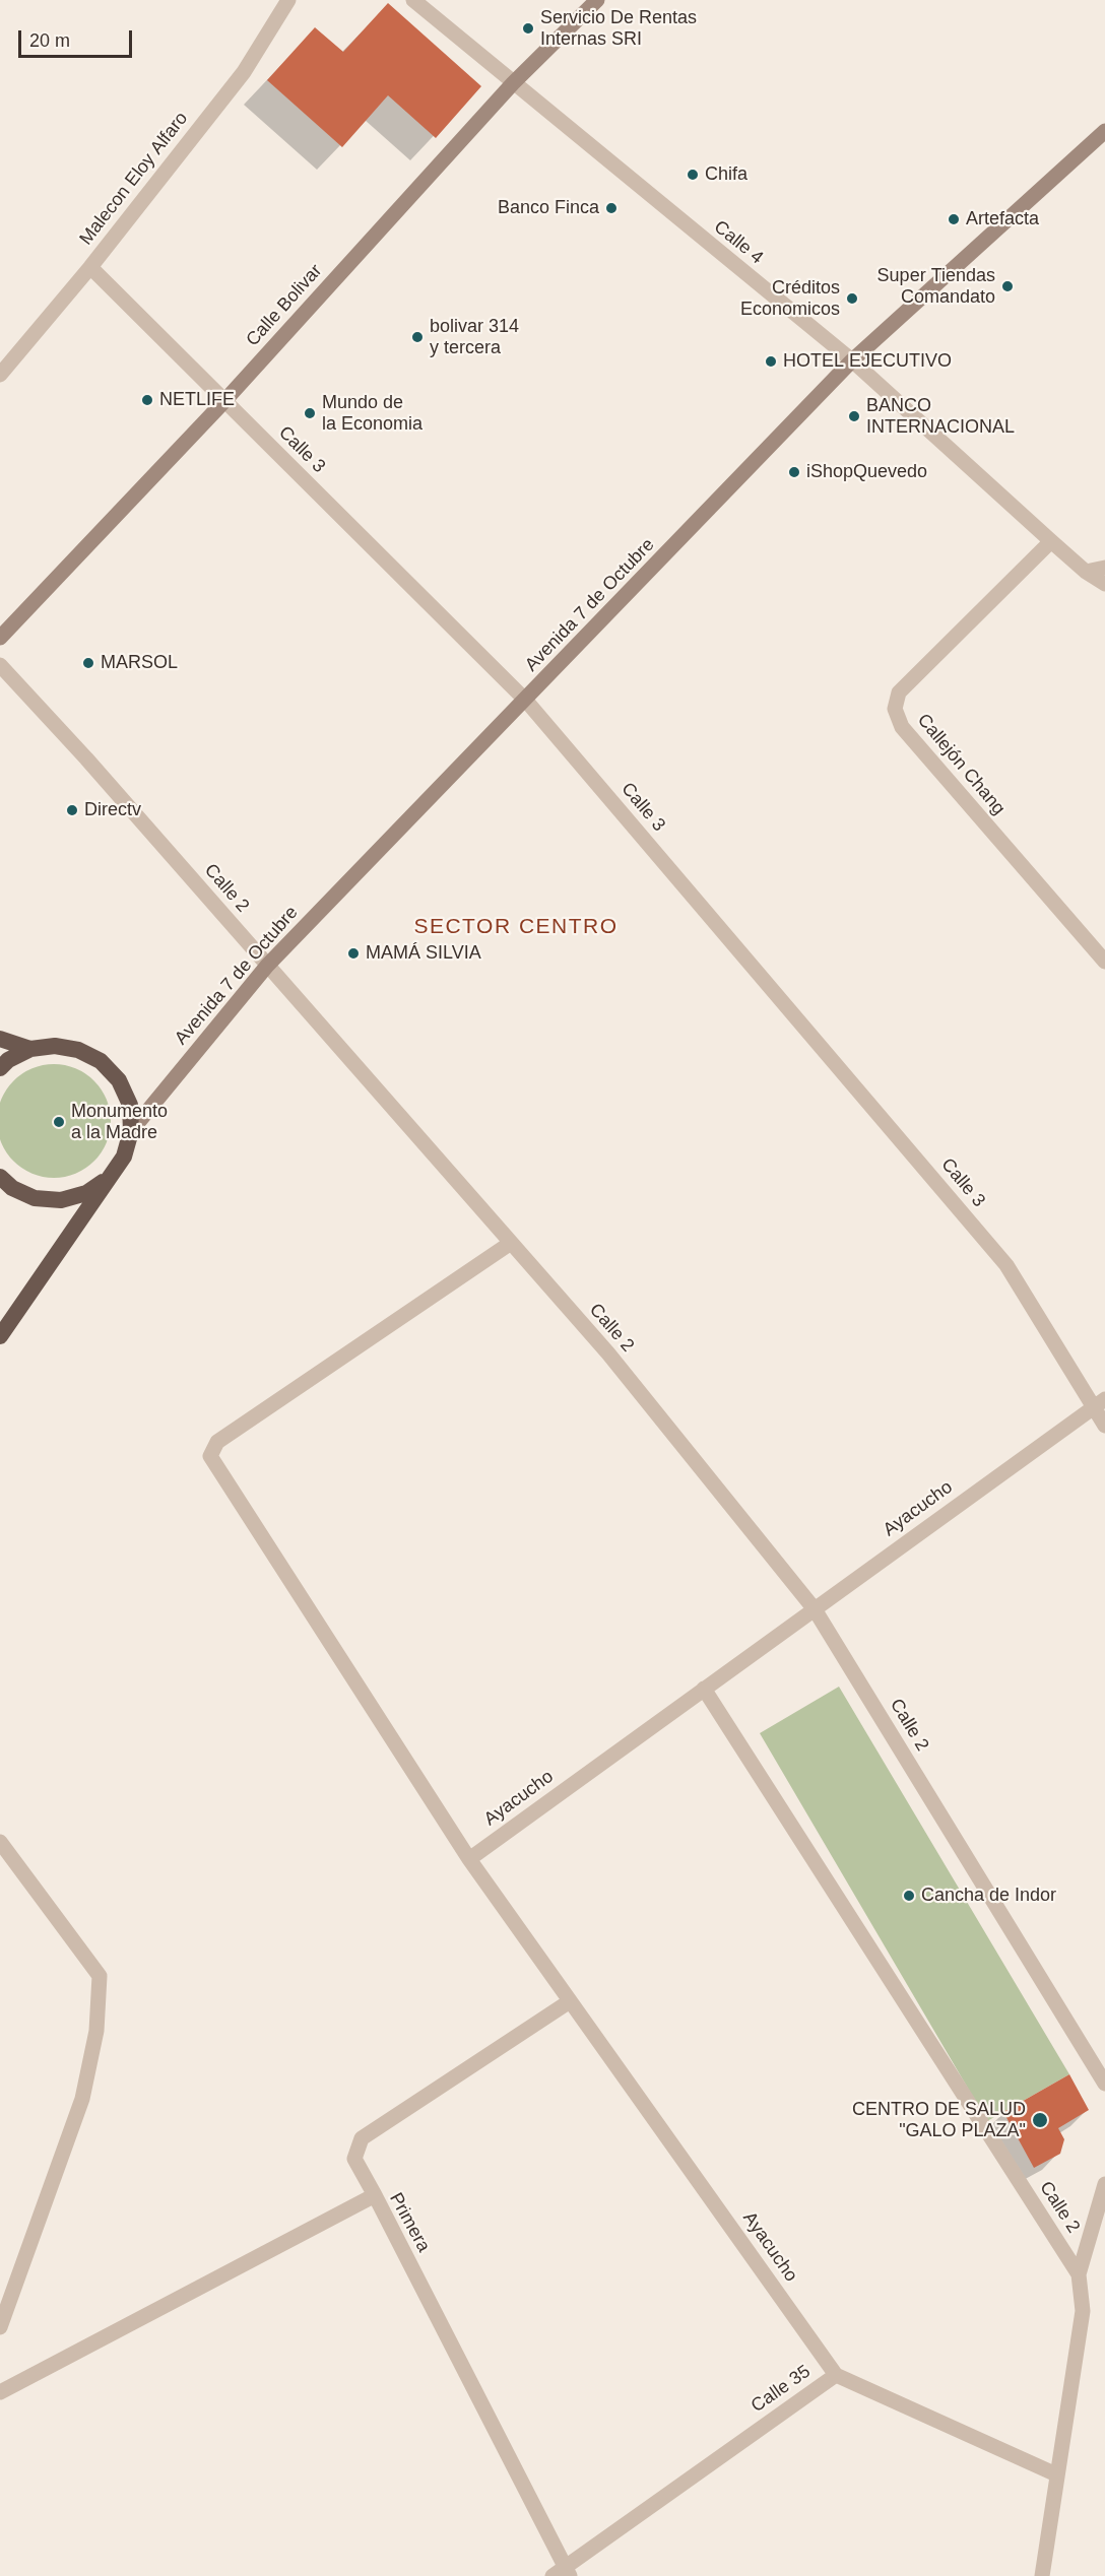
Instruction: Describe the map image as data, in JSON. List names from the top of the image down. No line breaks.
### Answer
{"streets":{"main road":["Calle Bolivar","Avenida 7 de Octubre"],"street":["Malecon Eloy Alfaro","Calle 4","Calle 3","Callejón Chang","Calle 2","Ayacucho","Primera","Calle 35"]},"crossings":[["Malecon Eloy Alfaro","Calle 3"],["Calle 4","Calle Bolivar"],["Calle 4","Avenida 7 de Octubre"],["Calle 4","Callejón Chang"],["Calle Bolivar","Calle 3"],["Calle 3","Avenida 7 de Octubre"],["Calle 3","Ayacucho"],["Avenida 7 de Octubre","Calle 2"],["Calle 2","Ayacucho"],["Calle 2","Calle 35"],["Ayacucho","Calle 35"],["Primera","Calle 35"]],"districts":["SECTOR CENTRO"],"places":["Servicio De Rentas Internas SRI","Chifa","Banco Finca","Artefacta","Super Tiendas Comandato","Créditos Economicos","bolivar 314 y tercera","HOTEL EJECUTIVO","NETLIFE","Mundo de la Economia","BANCO INTERNACIONAL","iShopQuevedo","MARSOL","Directv","MAMÁ SILVIA","Monumento a la Madre","Cancha de Indor","CENTRO DE SALUD \"GALO PLAZA\""],"scale_bar":"20 m"}
